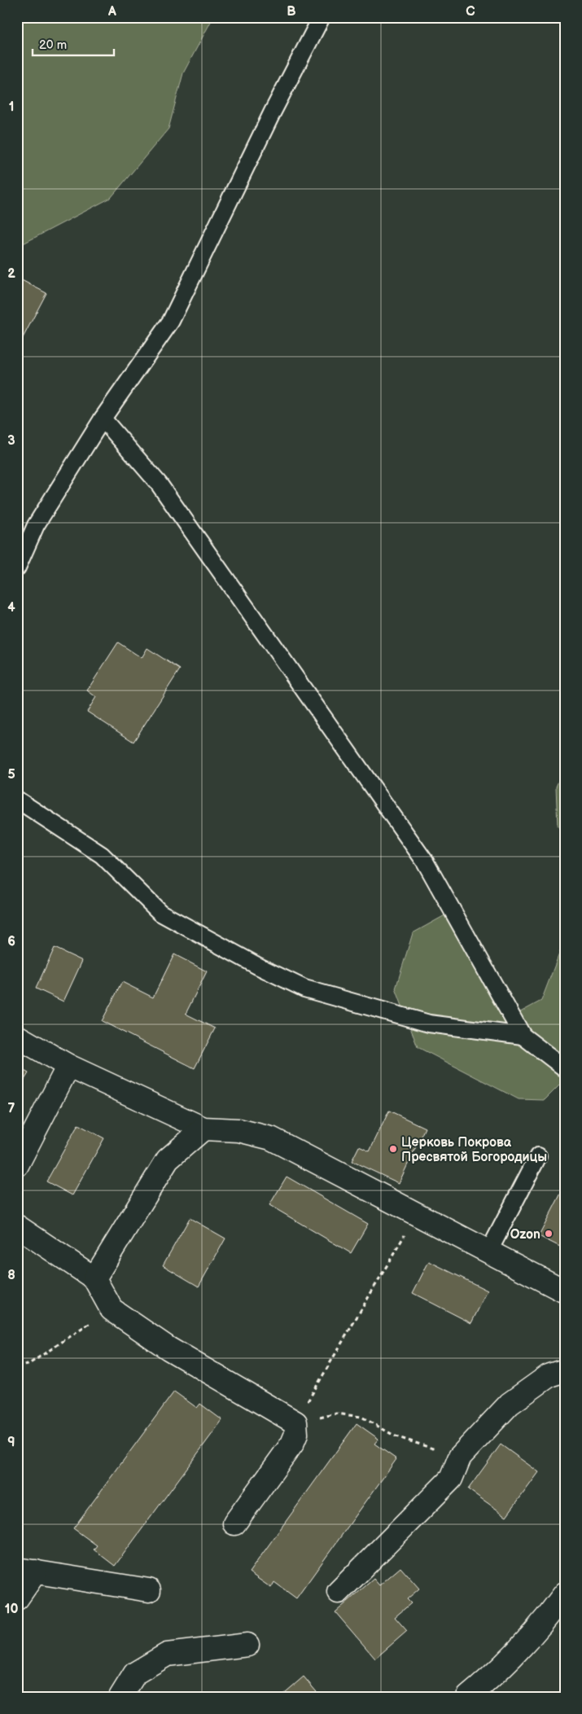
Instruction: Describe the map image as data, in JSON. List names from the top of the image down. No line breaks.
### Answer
{"places":["Церковь Покрова Пресвятой Богородицы","Ozon"],"scale_bar":"20 m","grid":{"columns":["A","B","C"],"rows":["1","2","3","4","5","6","7","8","9","10"]}}
